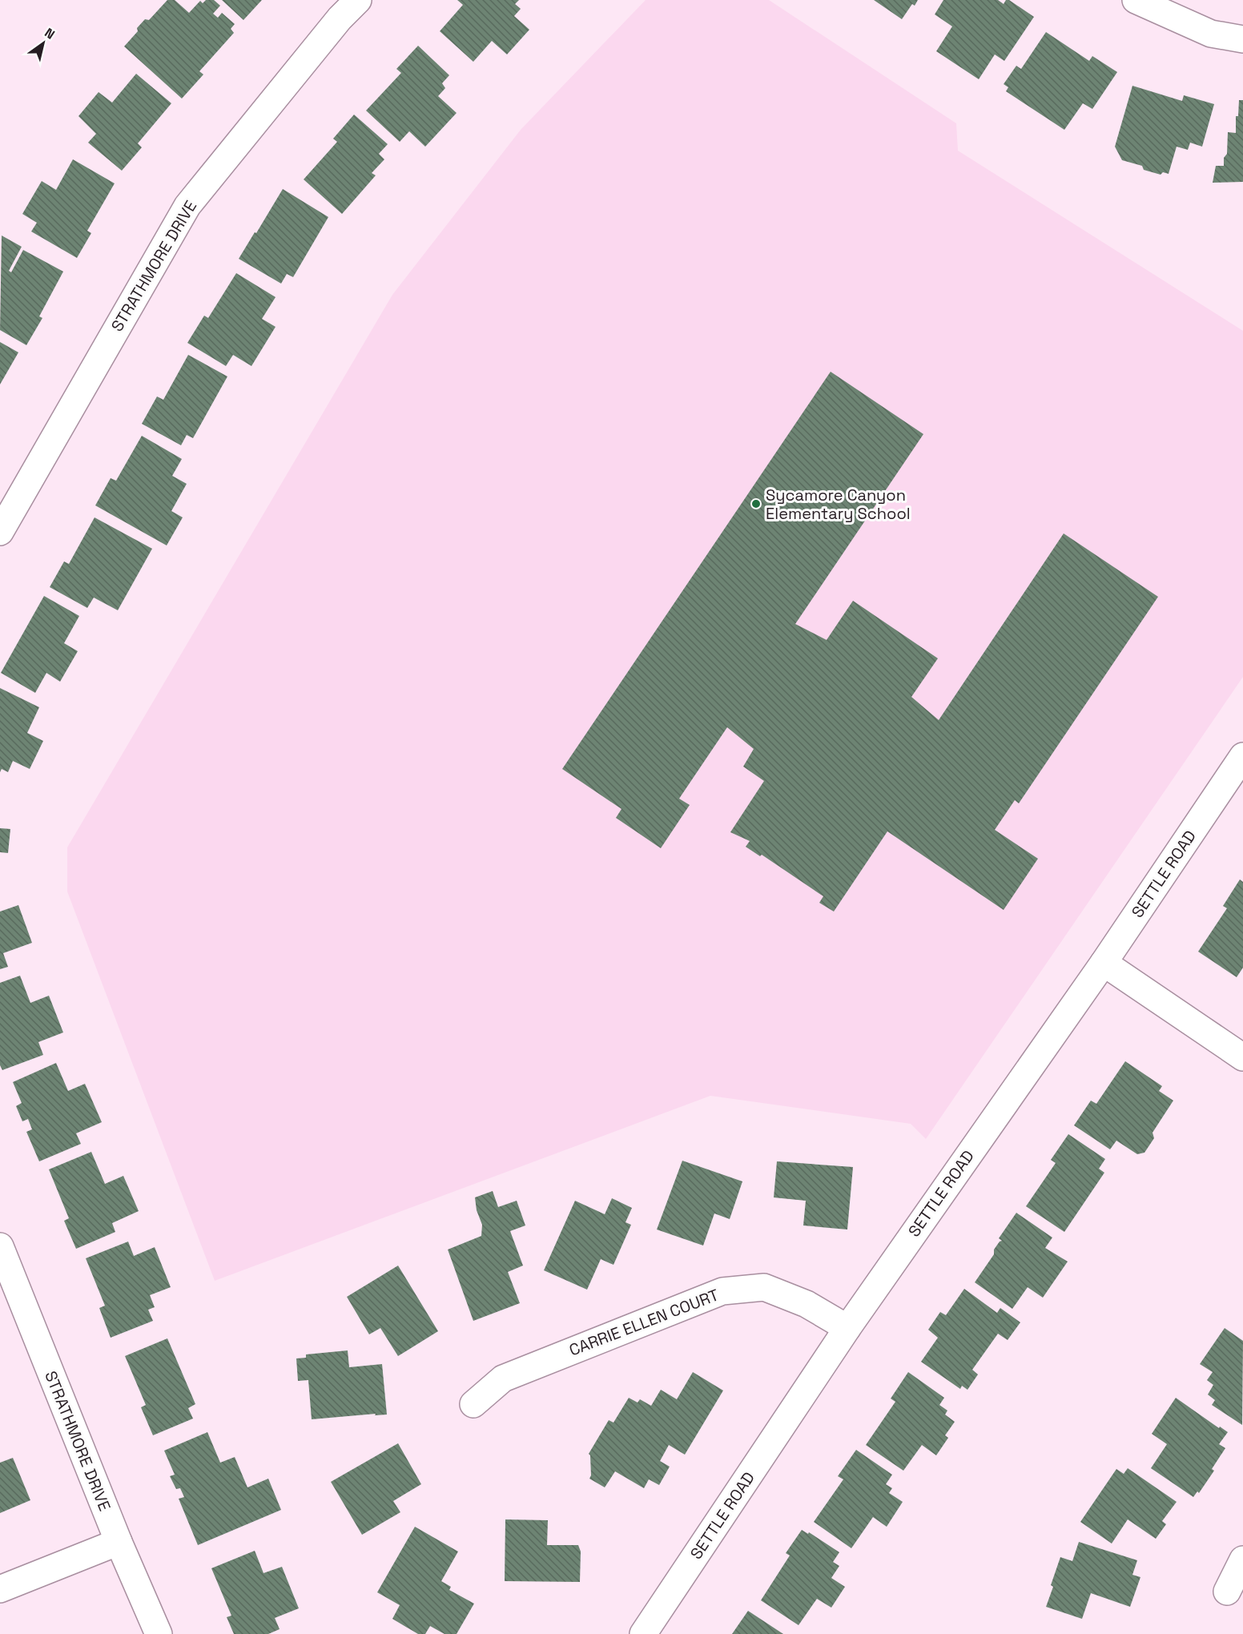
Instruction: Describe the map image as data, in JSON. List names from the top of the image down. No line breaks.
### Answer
{"streets":{"street":["STRATHMORE DRIVE","SETTLE ROAD","CARRIE ELLEN COURT"]},"crossings":[["SETTLE ROAD","CARRIE ELLEN COURT"]],"places":["Sycamore Canyon Elementary School"],"north":"top right"}
